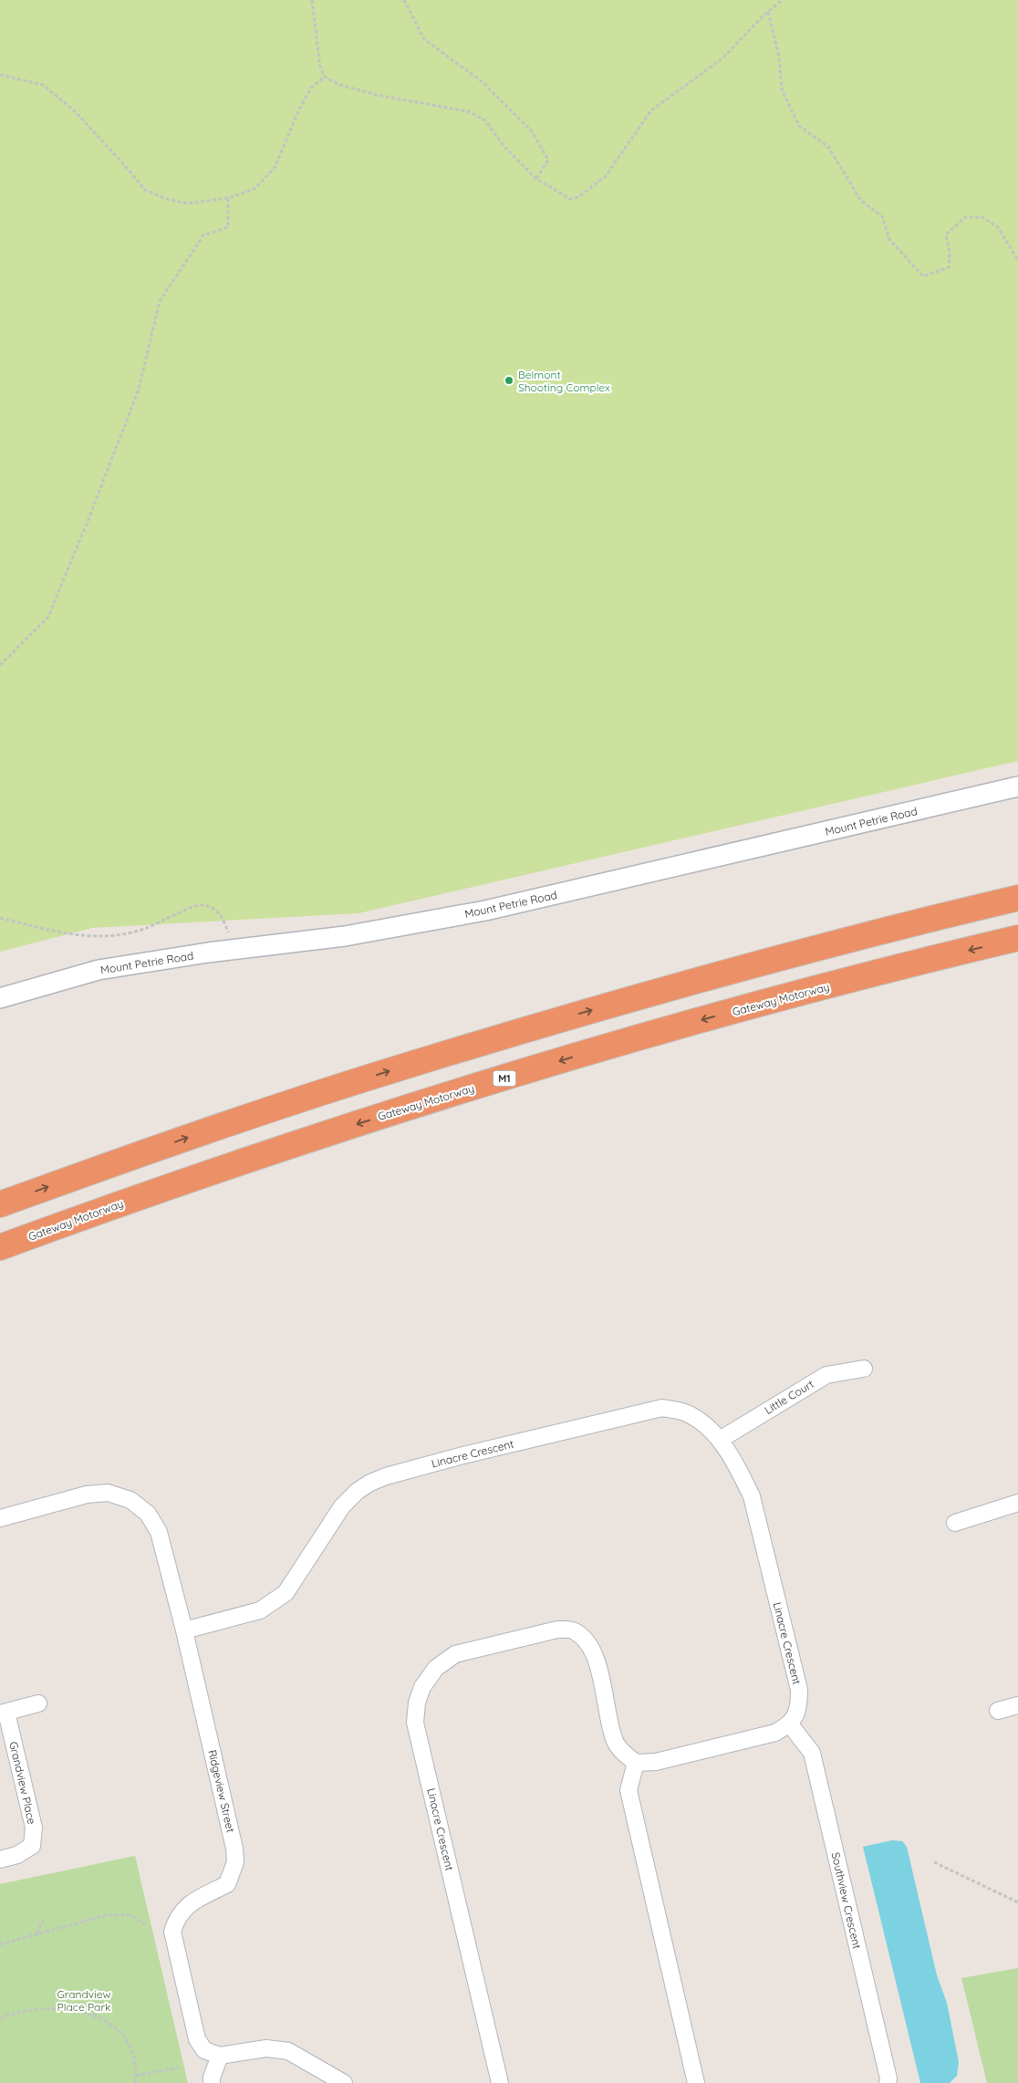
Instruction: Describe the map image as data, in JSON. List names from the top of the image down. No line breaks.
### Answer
{"streets":{"highway":["Gateway Motorway","M1"],"street":["Mount Petrie Road","Little Court","Linacre Crescent","Grandview Place","Ridgeview Street","Southview Crescent"]},"crossings":[["Little Court","Linacre Crescent"],["Linacre Crescent","Ridgeview Street"],["Linacre Crescent","Southview Crescent"]],"parks":["Grandview Place Park"],"places":["Belmont Shooting Complex"]}
